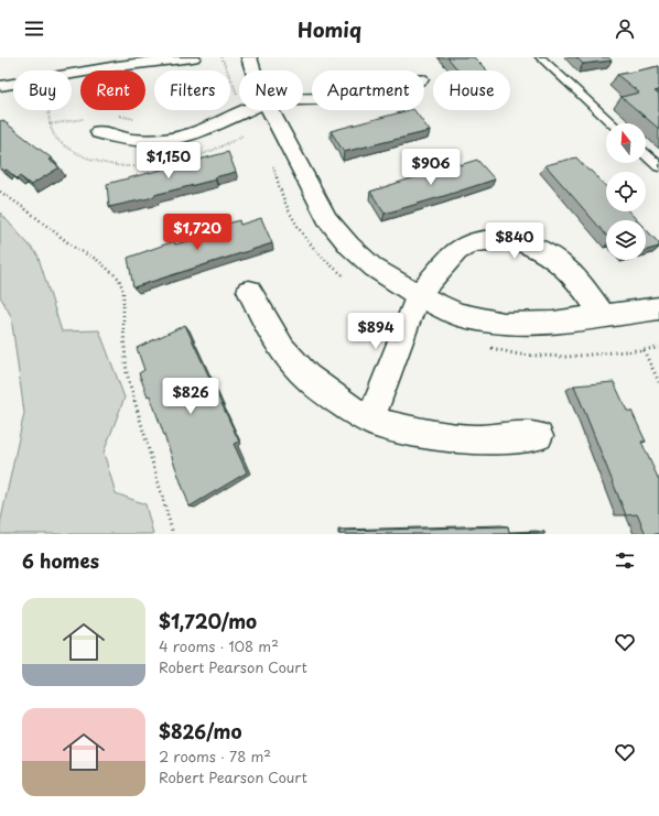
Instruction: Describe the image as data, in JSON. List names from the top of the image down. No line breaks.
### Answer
{"north":"top","page":{"header":"Homiq","chip":["Buy","Rent","Filters","New","Apartment","House"],"price":["$1,150","$906","$1,720","$840","$894","$826"],"heading":"6 homes","list":[{"name":"$1,720/mo","note":"4 rooms · 108 m² · Robert Pearson Court"},{"name":"$826/mo","note":"2 rooms · 78 m² · Robert Pearson Court"}]}}
